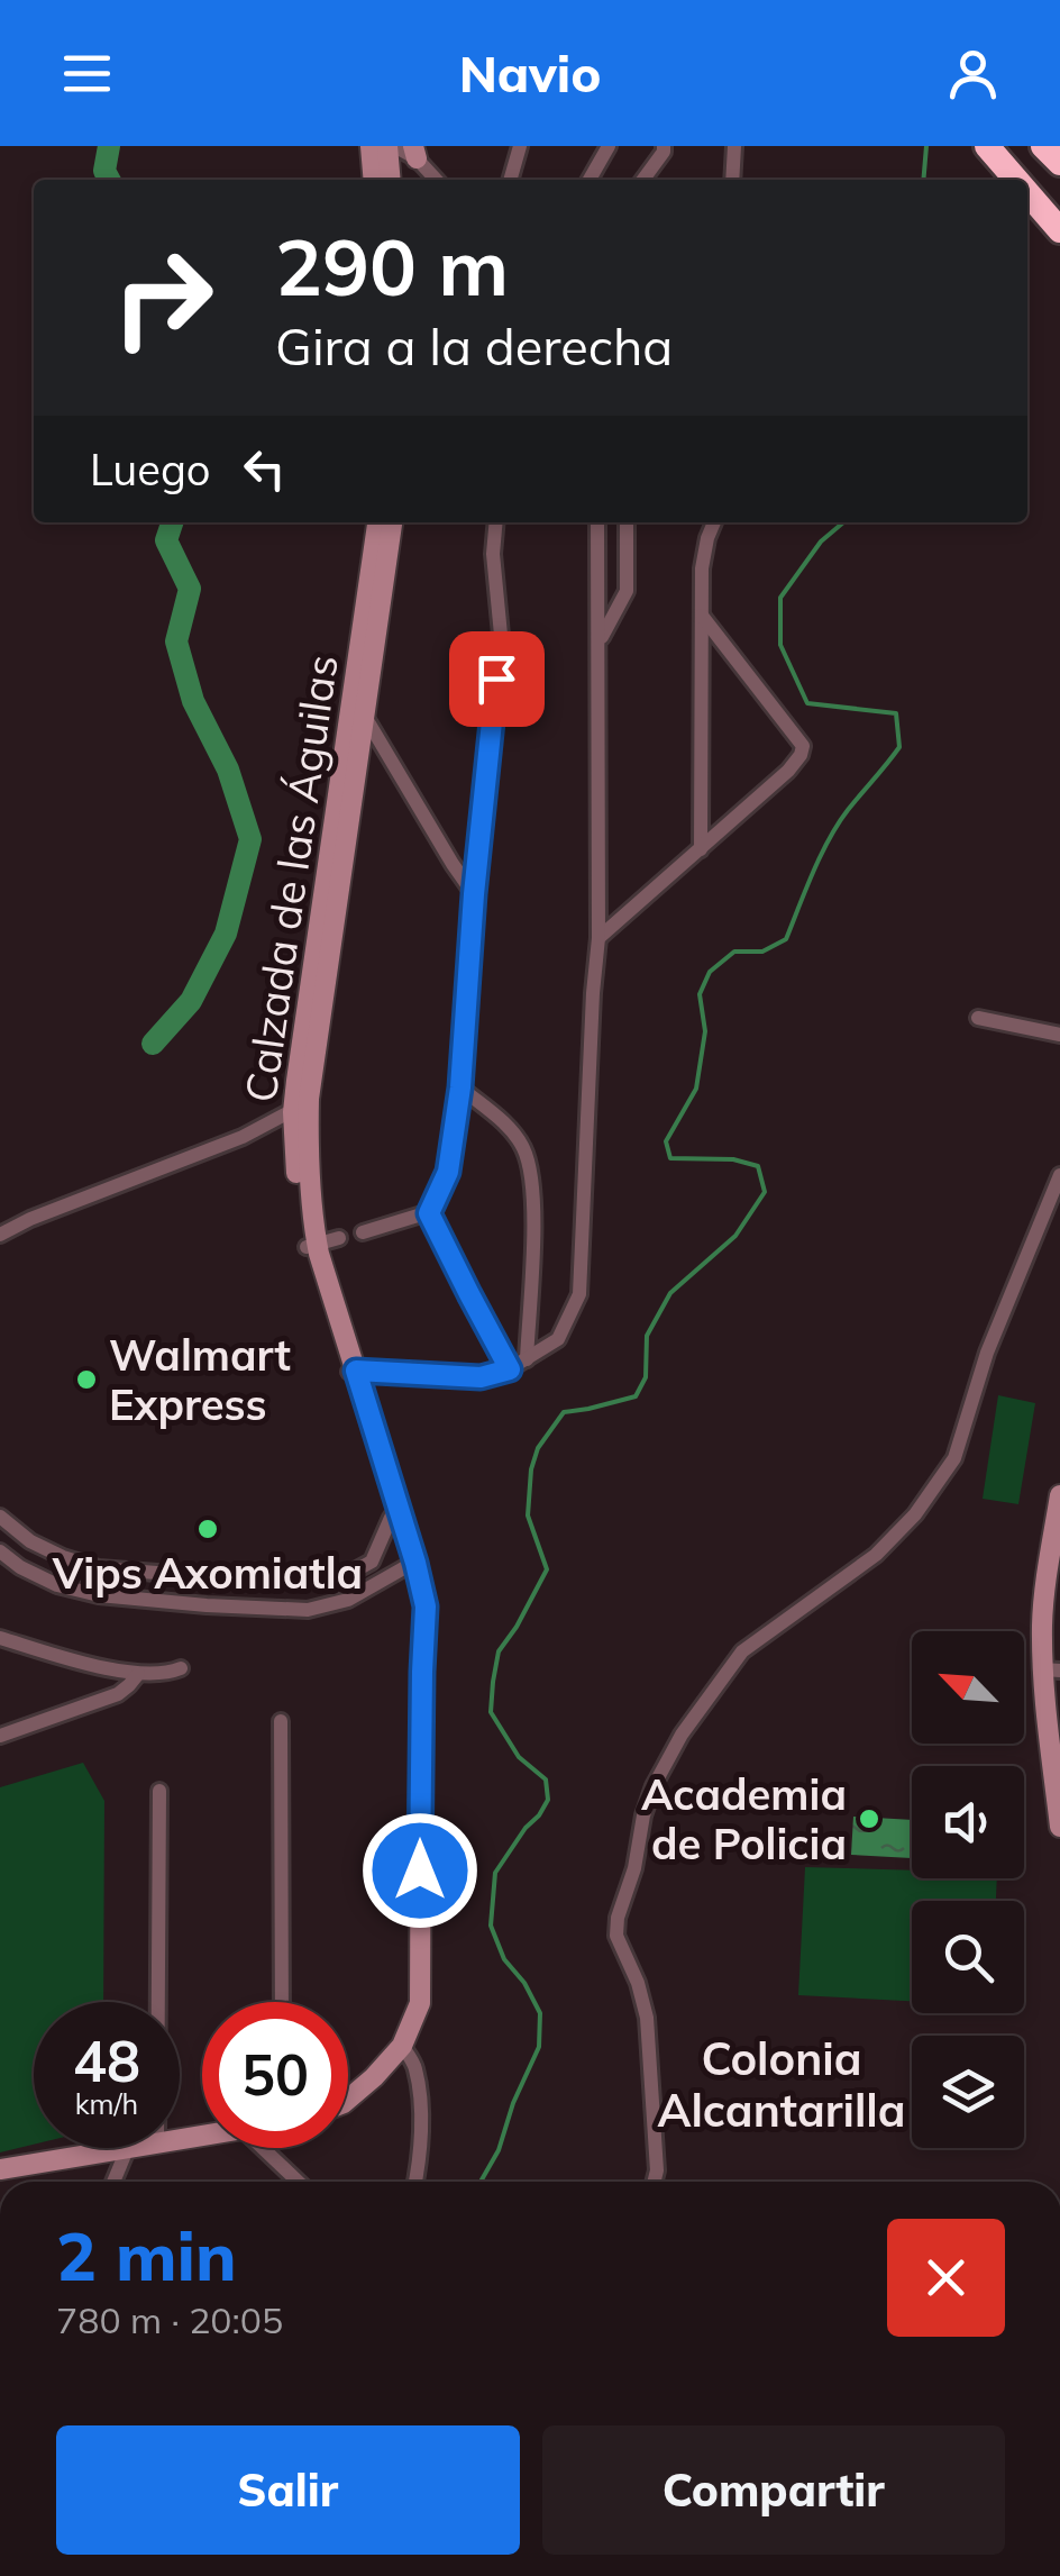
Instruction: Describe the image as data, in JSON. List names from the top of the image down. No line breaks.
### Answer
{"streets":{"main road":["Calzada de las Águilas"]},"districts":["Colonia Alcantarilla"],"places":["Walmart Express","Vips Axomiatla","Academia de Policia"],"north":"top left","page":{"header":"Navio","turn":["290 m","Gira a la derecha"],"then":"Luego","speed":"48 km/h","limit":"50","heading":["2 min","780 m · 20:05"],"buttons":["Salir","Compartir"]}}
